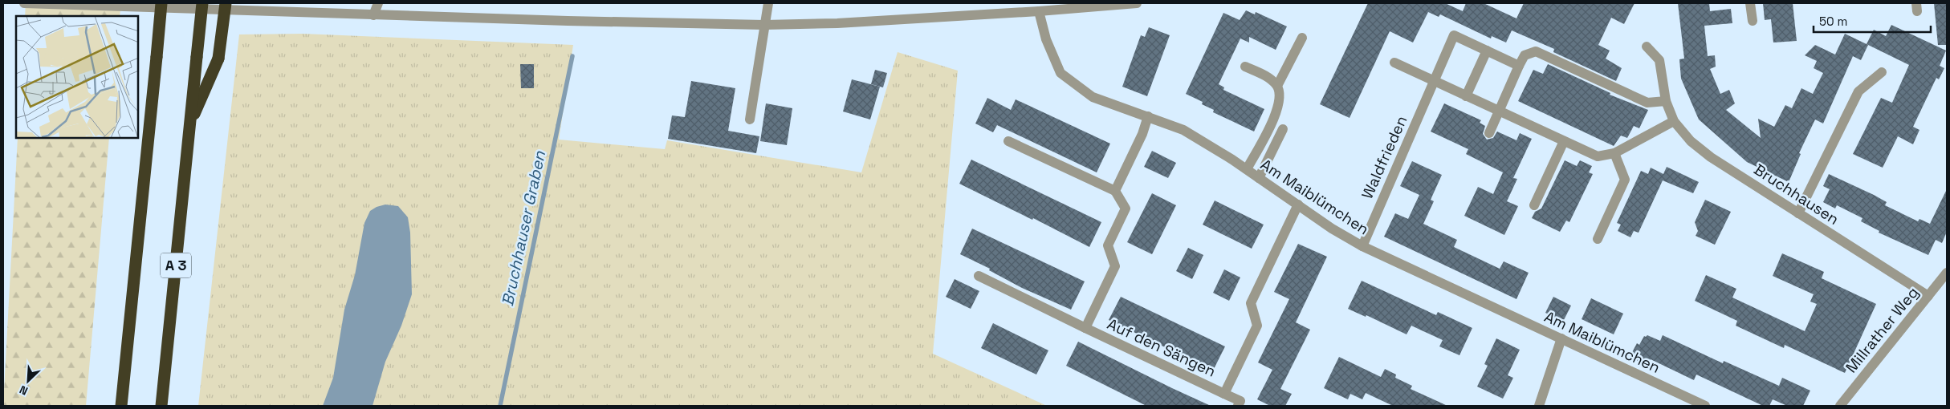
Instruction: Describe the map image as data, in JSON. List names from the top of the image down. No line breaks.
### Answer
{"streets":{"highway":["A 3"],"street":["Waldfrieden","Bruchhausen","Am Maiblümchen","Millrather Weg","Auf den Sängen"]},"crossings":[["Waldfrieden","Am Maiblümchen"],["Bruchhausen","Millrather Weg"],["Am Maiblümchen","Auf den Sängen"]],"water":["Bruchhauser Graben"],"scale_bar":"50 m","north":"bottom left"}
